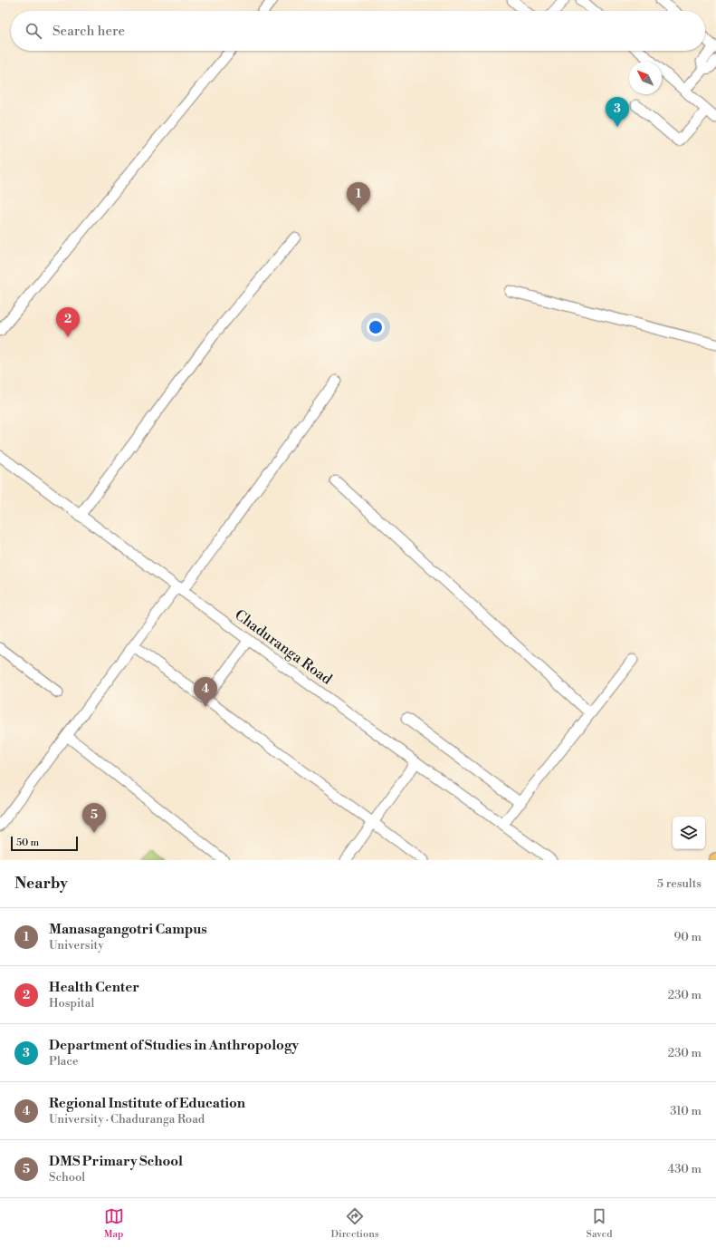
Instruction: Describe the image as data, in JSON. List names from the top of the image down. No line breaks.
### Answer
{"streets":{"street":["Chaduranga Road"]},"scale_bar":"50 m","north":"top left","page":{"search":"Search here","pins":["3","1","2","4","5"],"scale":"50 m","heading":["Nearby","5 results"],"list":[{"mark":"1","name":"Manasagangotri Campus","note":"University","value":"90 m"},{"mark":"2","name":"Health Center","note":"Hospital","value":"230 m"},{"mark":"3","name":"Department of Studies in Anthropology","note":"Place","value":"230 m"},{"mark":"4","name":"Regional Institute of Education","note":"University · Chaduranga Road","value":"310 m"},{"mark":"5","name":"DMS Primary School","note":"School","value":"430 m"}],"nav":["Map","Directions","Saved"]}}
